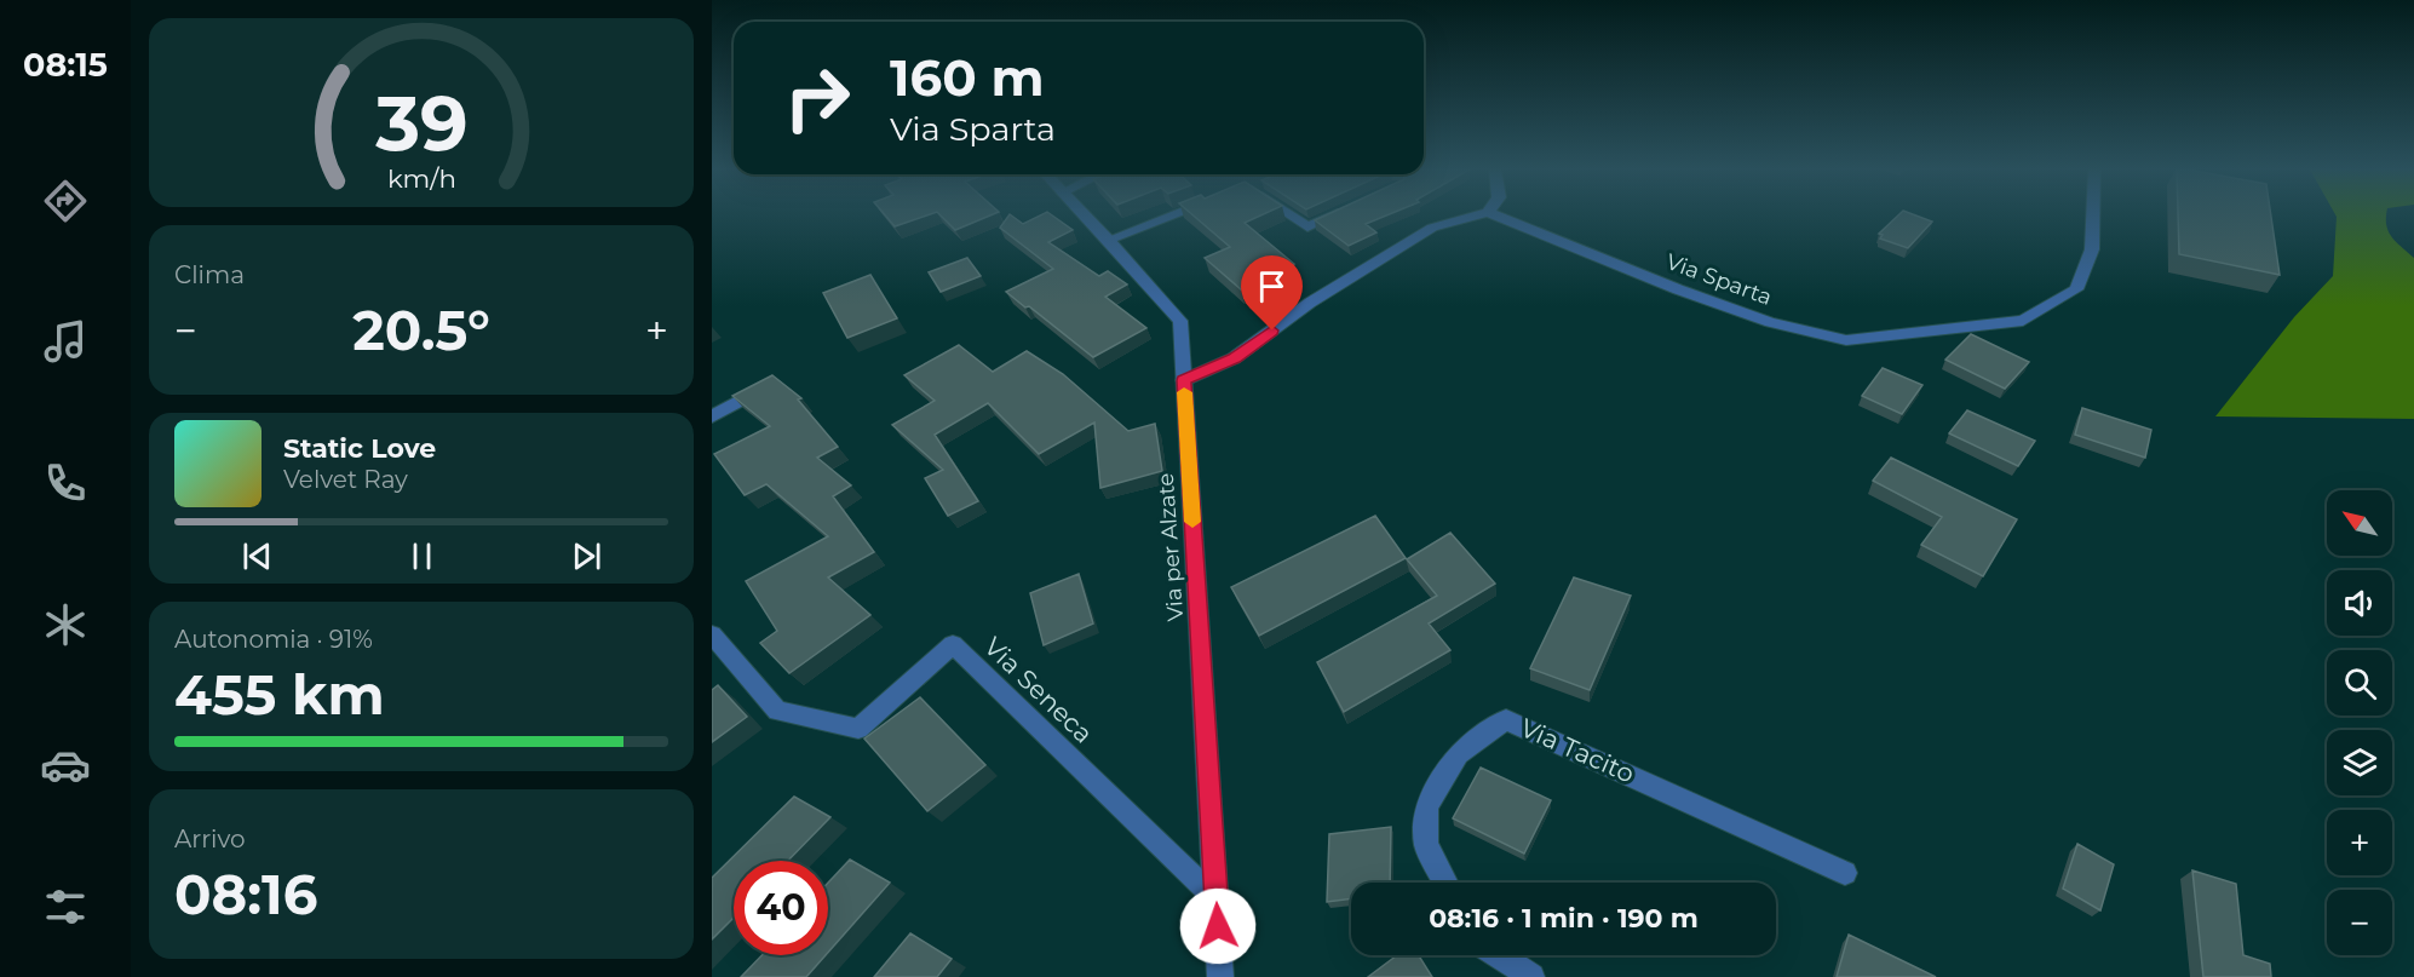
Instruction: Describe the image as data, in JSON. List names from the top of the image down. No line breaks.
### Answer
{"streets":{"street":["Via Sparta","Via per Alzate","Via Seneca","Via Tacito"]},"crossings":[["Via per Alzate","Via Seneca"]],"north":"top left","page":{"tabs":"08:15","turn":["160 m","Via Sparta"],"tile":["Clima",["Autonomia · 91%","455 km"],["Arrivo","08:16"]],"heat":["−","20.5°","+"],"song":["Static Love","Velvet Ray"],"map_buttons":["+","−"],"limit":"40","trip":"08:16 · 1 min · 190 m","gauge":["39","km/h"]}}
